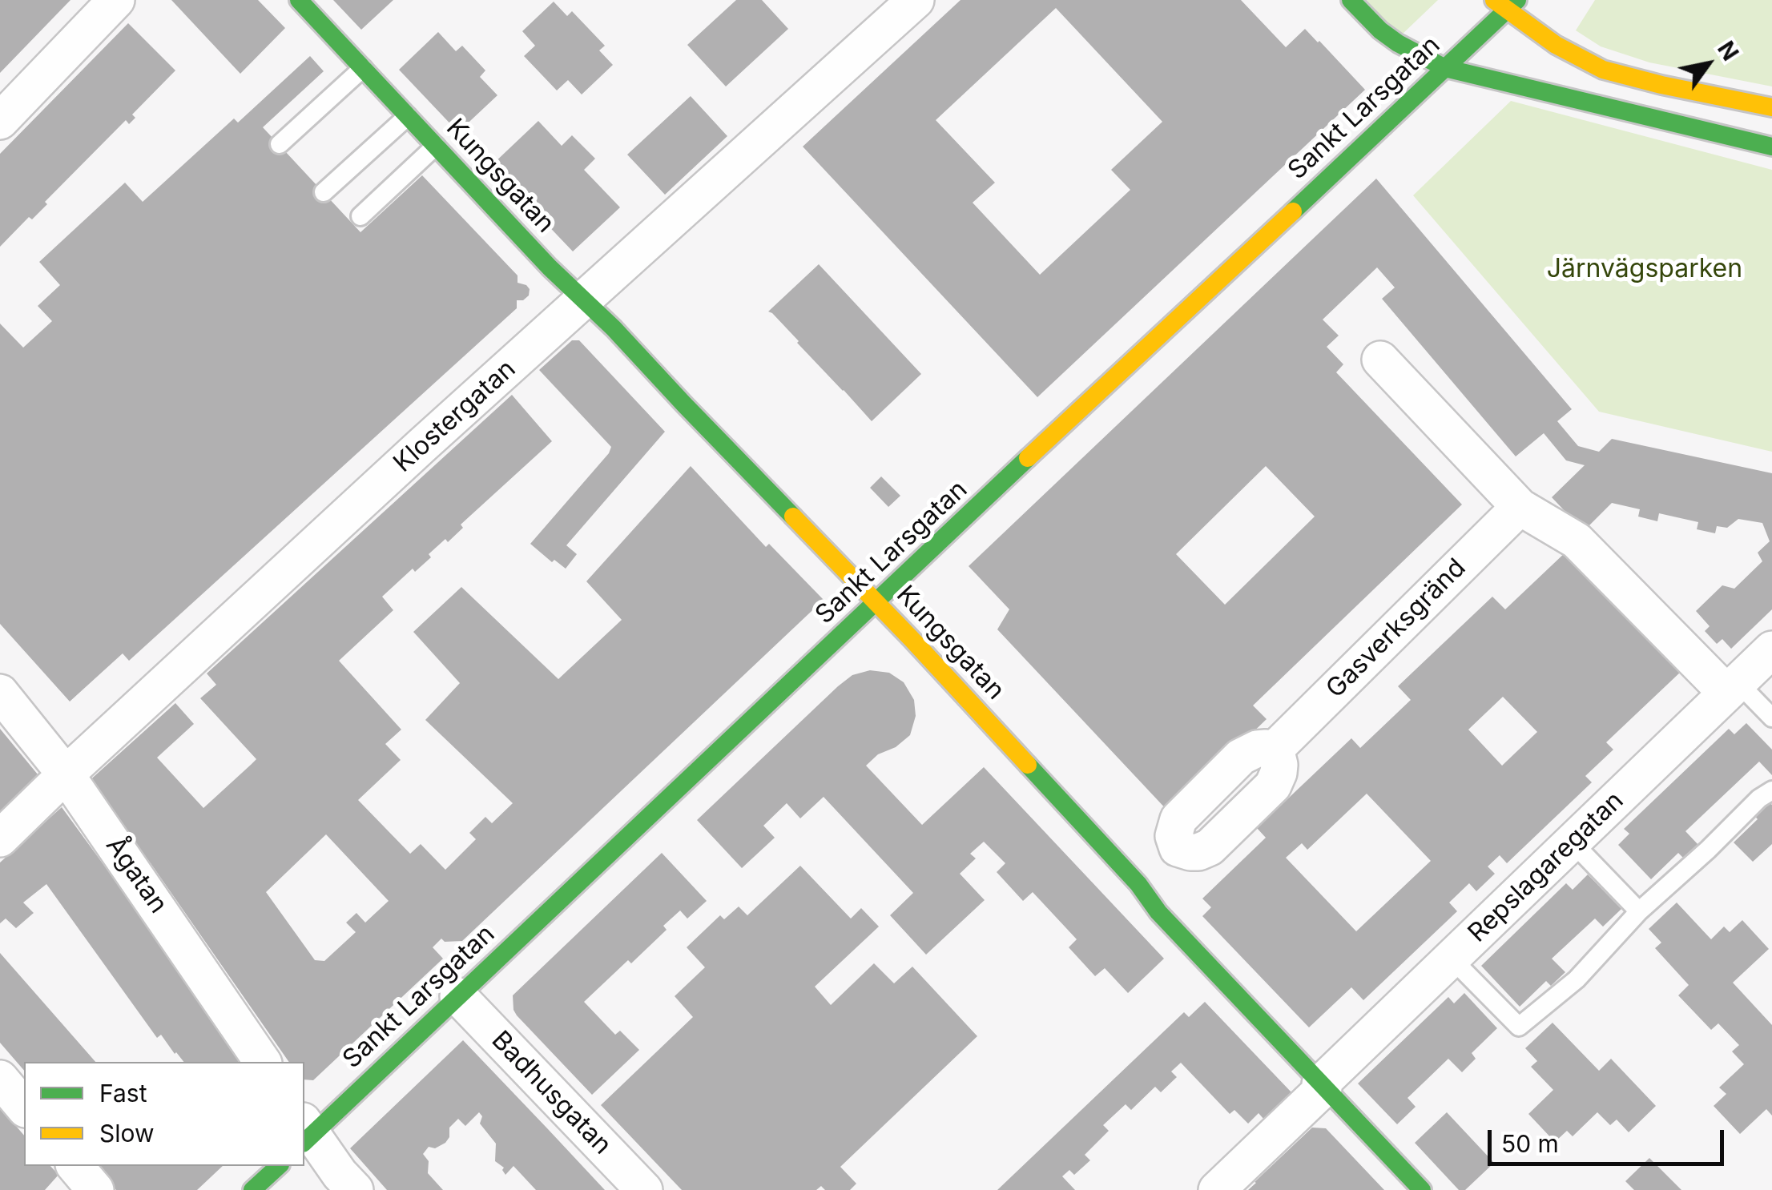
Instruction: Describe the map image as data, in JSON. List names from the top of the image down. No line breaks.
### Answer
{"streets":{"main road":["Sankt Larsgatan","Kungsgatan"],"street":["Klostergatan","Gasverksgränd","Repslagaregatan","Ågatan","Badhusgatan"]},"crossings":[["Sankt Larsgatan","Kungsgatan"],["Sankt Larsgatan","Badhusgatan"],["Kungsgatan","Klostergatan"],["Kungsgatan","Gasverksgränd"],["Kungsgatan","Repslagaregatan"],["Klostergatan","Ågatan"]],"parks":["Järnvägsparken"],"legend":["Fast","Slow"],"scale_bar":"50 m","north":"top right"}
